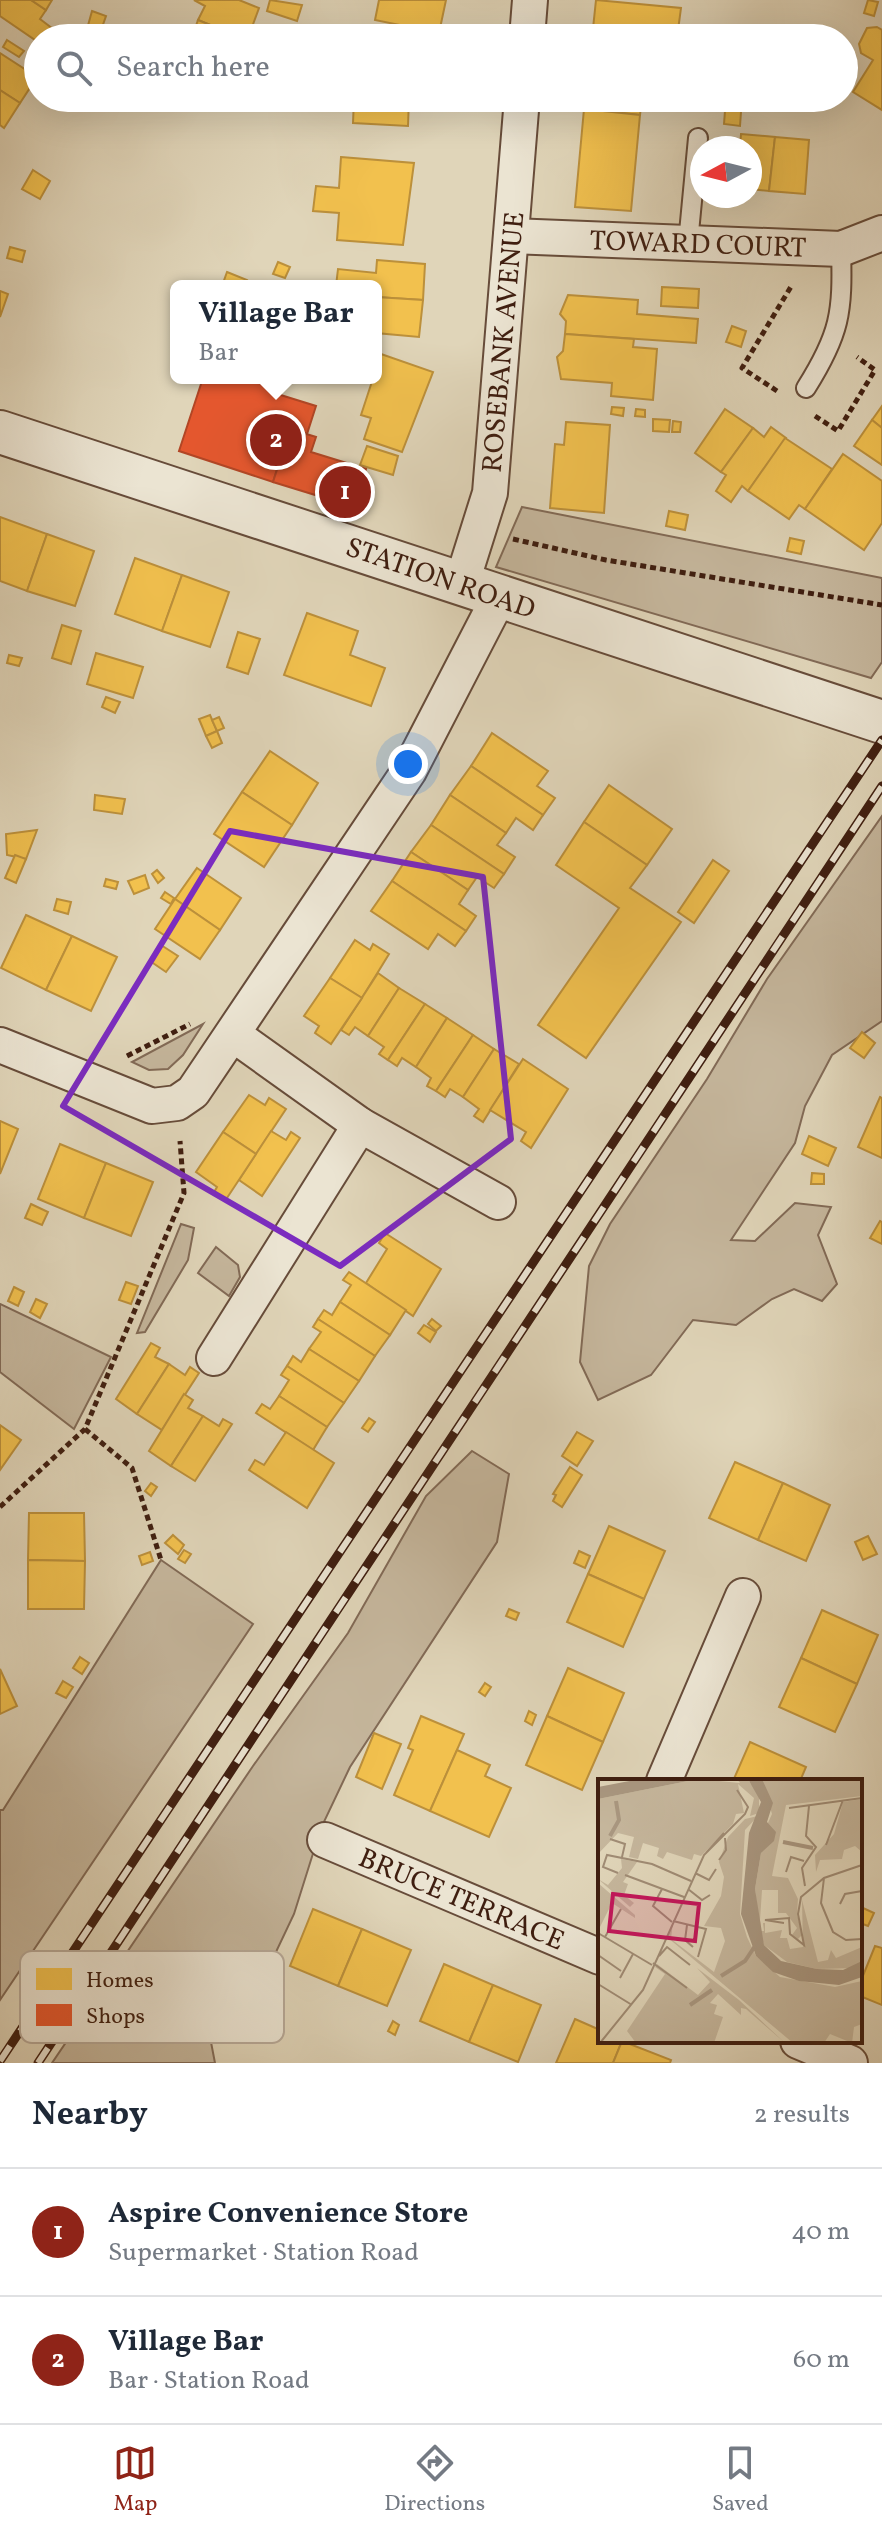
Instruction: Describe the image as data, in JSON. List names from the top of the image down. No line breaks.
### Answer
{"streets":{"street":["TOWARD COURT","ROSEBANK AVENUE","STATION ROAD","BRUCE TERRACE"]},"crossings":[["TOWARD COURT","ROSEBANK AVENUE"],["ROSEBANK AVENUE","STATION ROAD"]],"legend":["Homes","Shops"],"north":"left","page":{"search":"Search here","popup":["Village Bar","Bar"],"pins":["2","1"],"heading":["Nearby","2 results"],"list":[{"mark":"1","name":"Aspire Convenience Store","note":"Supermarket · Station Road","value":"40 m"},{"mark":"2","name":"Village Bar","note":"Bar · Station Road","value":"60 m"}],"nav":["Map","Directions","Saved"]}}
